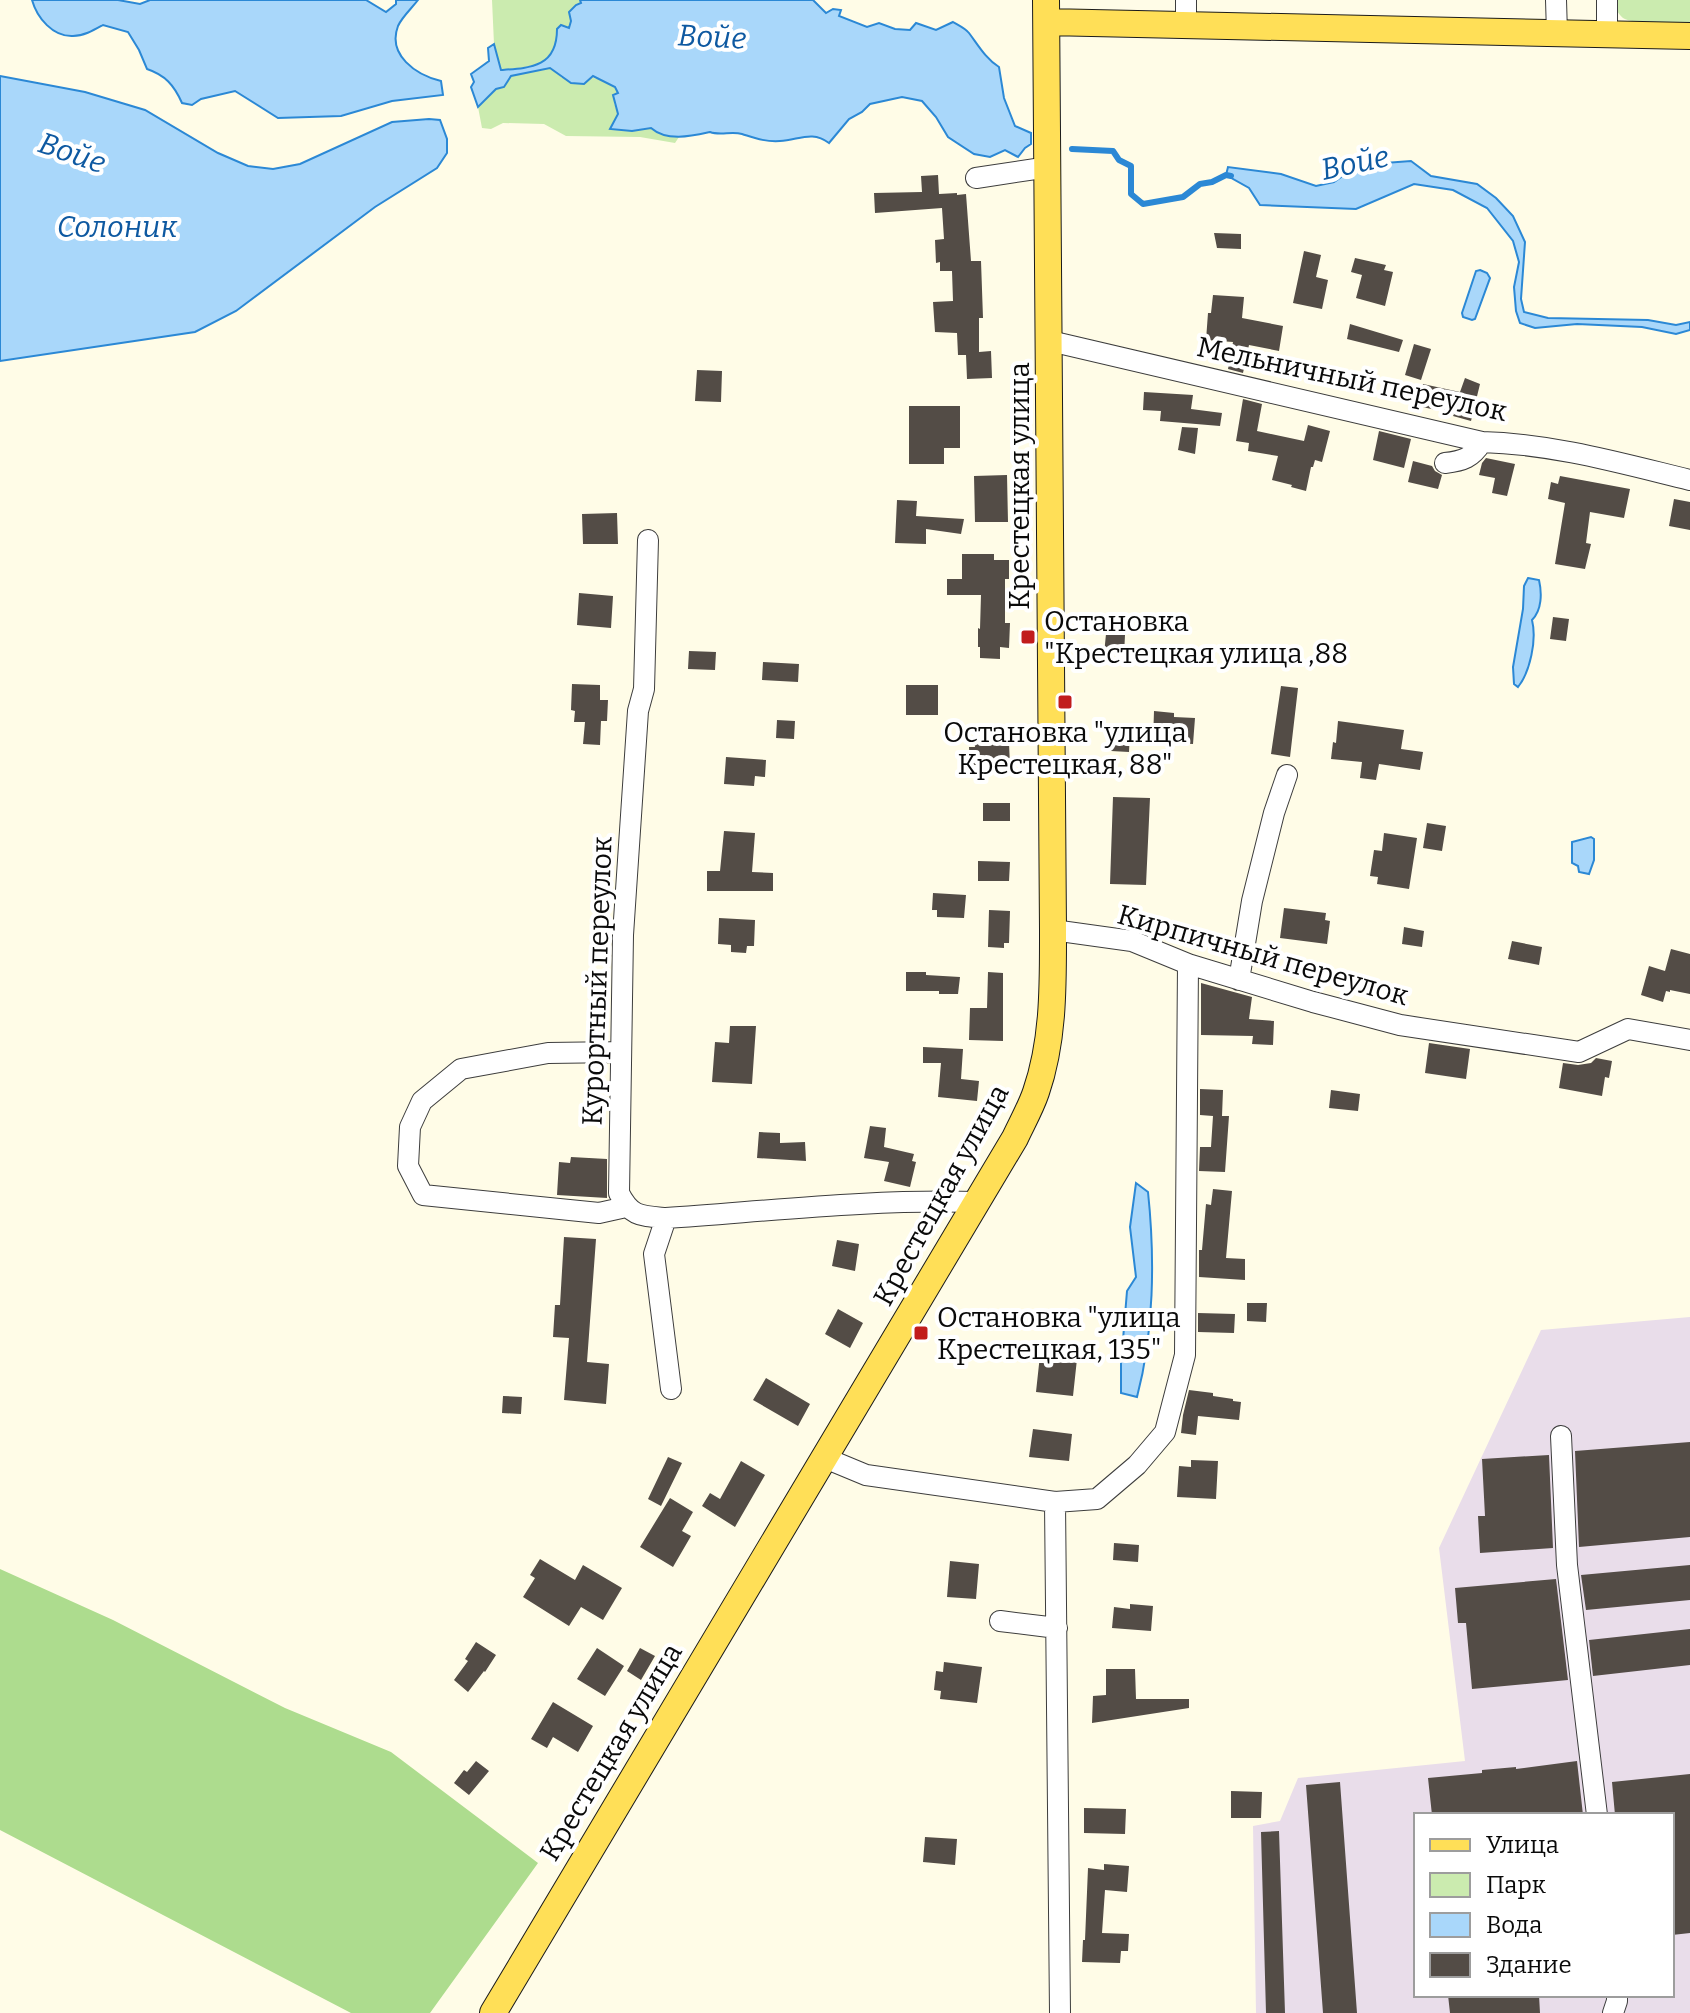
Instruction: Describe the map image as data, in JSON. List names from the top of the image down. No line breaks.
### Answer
{"streets":{"main road":["Крестецкая улица"],"street":["Мельничный переулок","Кирпичный переулок","Курортный переулок"]},"crossings":[["Мельничный переулок","Крестецкая улица"],["Крестецкая улица","Кирпичный переулок"]],"water":["Войе","Солоник"],"places":{"transit":["Остановка \"Крестецкая улица ,88","Остановка \"улица Крестецкая, 88\"","Остановка \"улица Крестецкая, 135\""]},"legend":["Улица","Парк","Вода","Здание"]}
